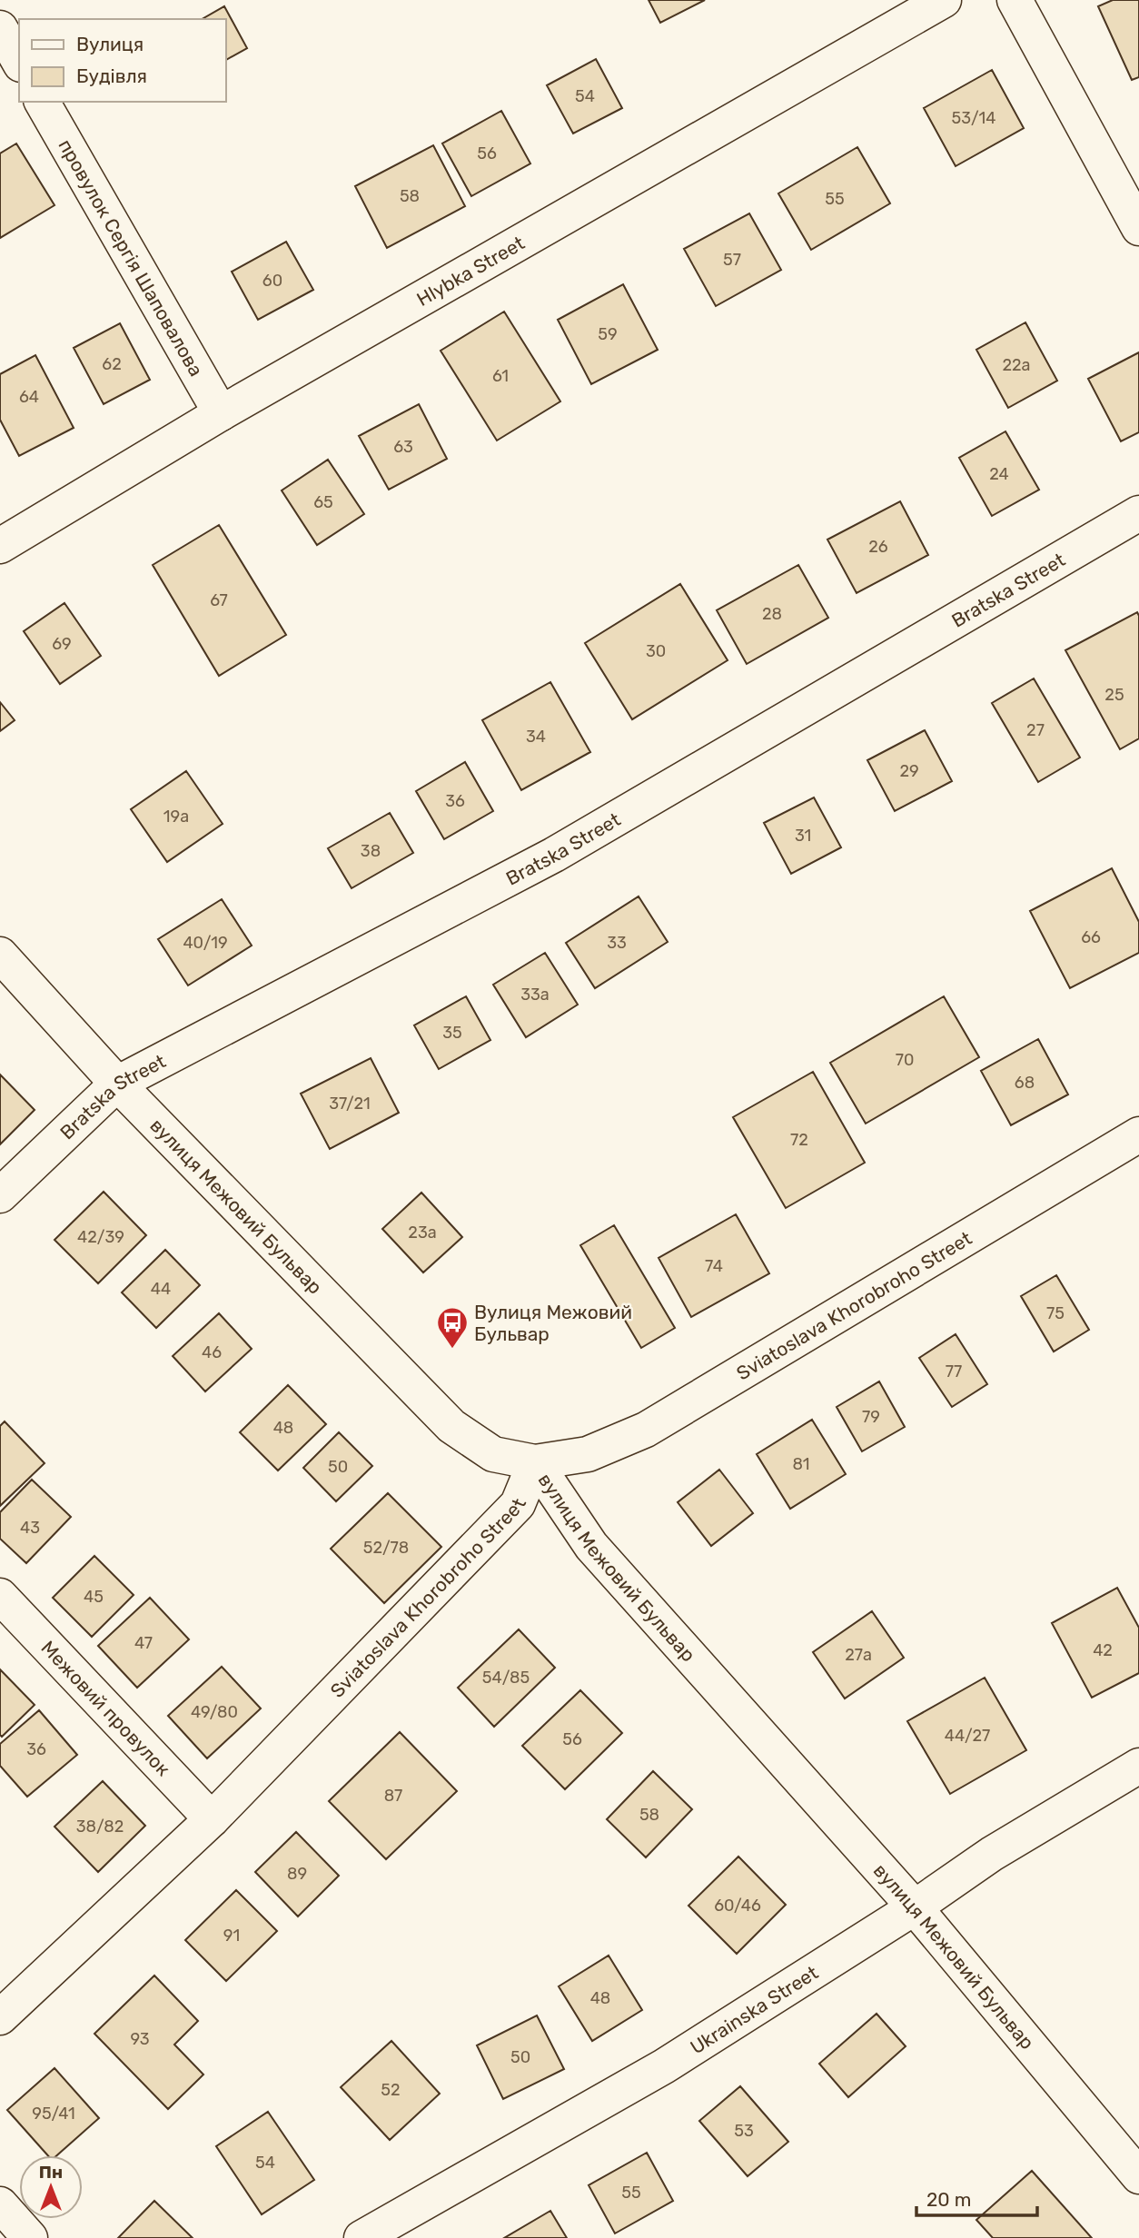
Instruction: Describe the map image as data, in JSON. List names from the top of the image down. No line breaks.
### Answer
{"streets":{"street":["провулок Сергія Шаповалова","Hlybka Street","Bratska Street","вулиця Межовий Бульвар","Sviatoslava Khorobroho Street","Межовий провулок","Ukrainska Street"]},"crossings":[["провулок Сергія Шаповалова","Hlybka Street"],["Bratska Street","вулиця Межовий Бульвар"],["вулиця Межовий Бульвар","Sviatoslava Khorobroho Street"],["вулиця Межовий Бульвар","Ukrainska Street"],["Sviatoslava Khorobroho Street","Межовий провулок"]],"places":{"bus stop":["Вулиця Межовий Бульвар"]},"house_numbers":["54","53/14","56","58","55","57","60","59","62","22а","61","64","63","24","65","26","67","28","69","30","25","27","34","29","36","19а","31","38","66","40/19","33","33а","35","70","68","37/21","72","23а","42/39","74","44","75","46","77","79","48","81","50","43","52/78","45","47","42","27а","54/85","49/80","44/27","56","36","87","58","38/82","89","60/46","91","48","93","50","52","95/41","53","54","55"],"legend":["Вулиця","Будівля"],"scale_bar":"20 m","north":"top"}
